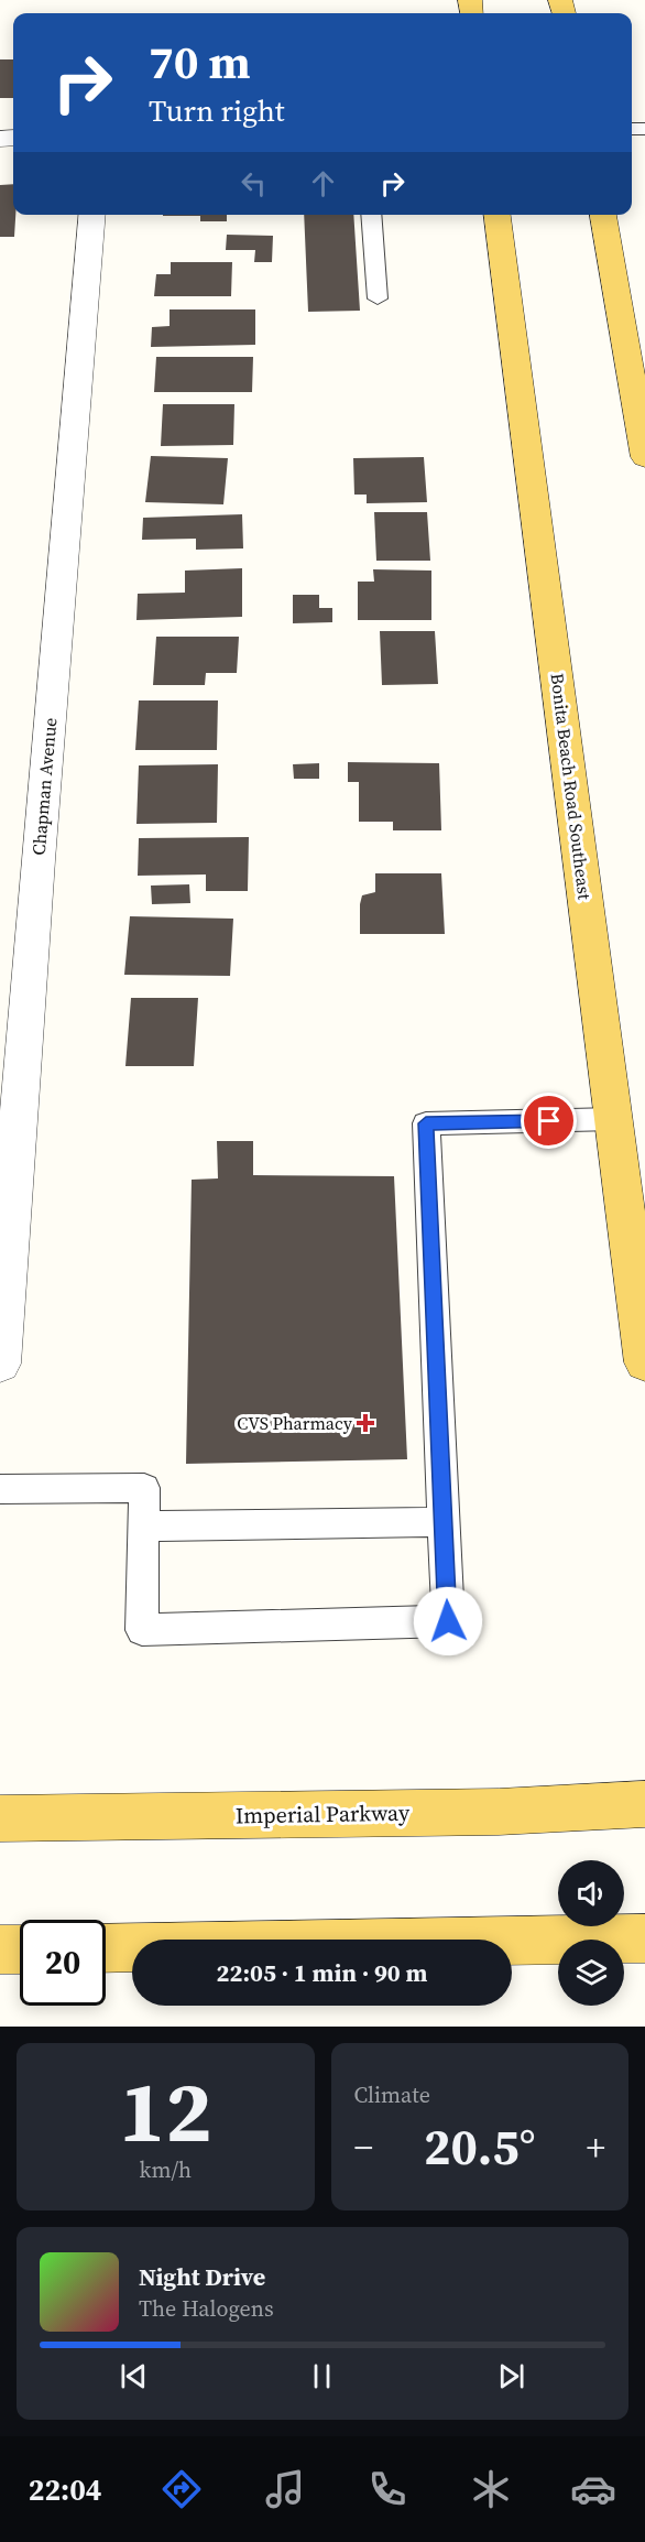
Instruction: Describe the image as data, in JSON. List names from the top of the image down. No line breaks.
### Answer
{"streets":{"main road":["Bonita Beach Road Southeast","Imperial Parkway"],"street":["Chapman Avenue"]},"places":{"health":["CVS Pharmacy"]},"page":{"turn":["70 m","Turn right"],"limit":"20","trip":"22:05 · 1 min · 90 m","tile":[["12","km/h"],"Climate"],"heat":["−","20.5°","+"],"song":["Night Drive","The Halogens"],"tabs":"22:04"}}
